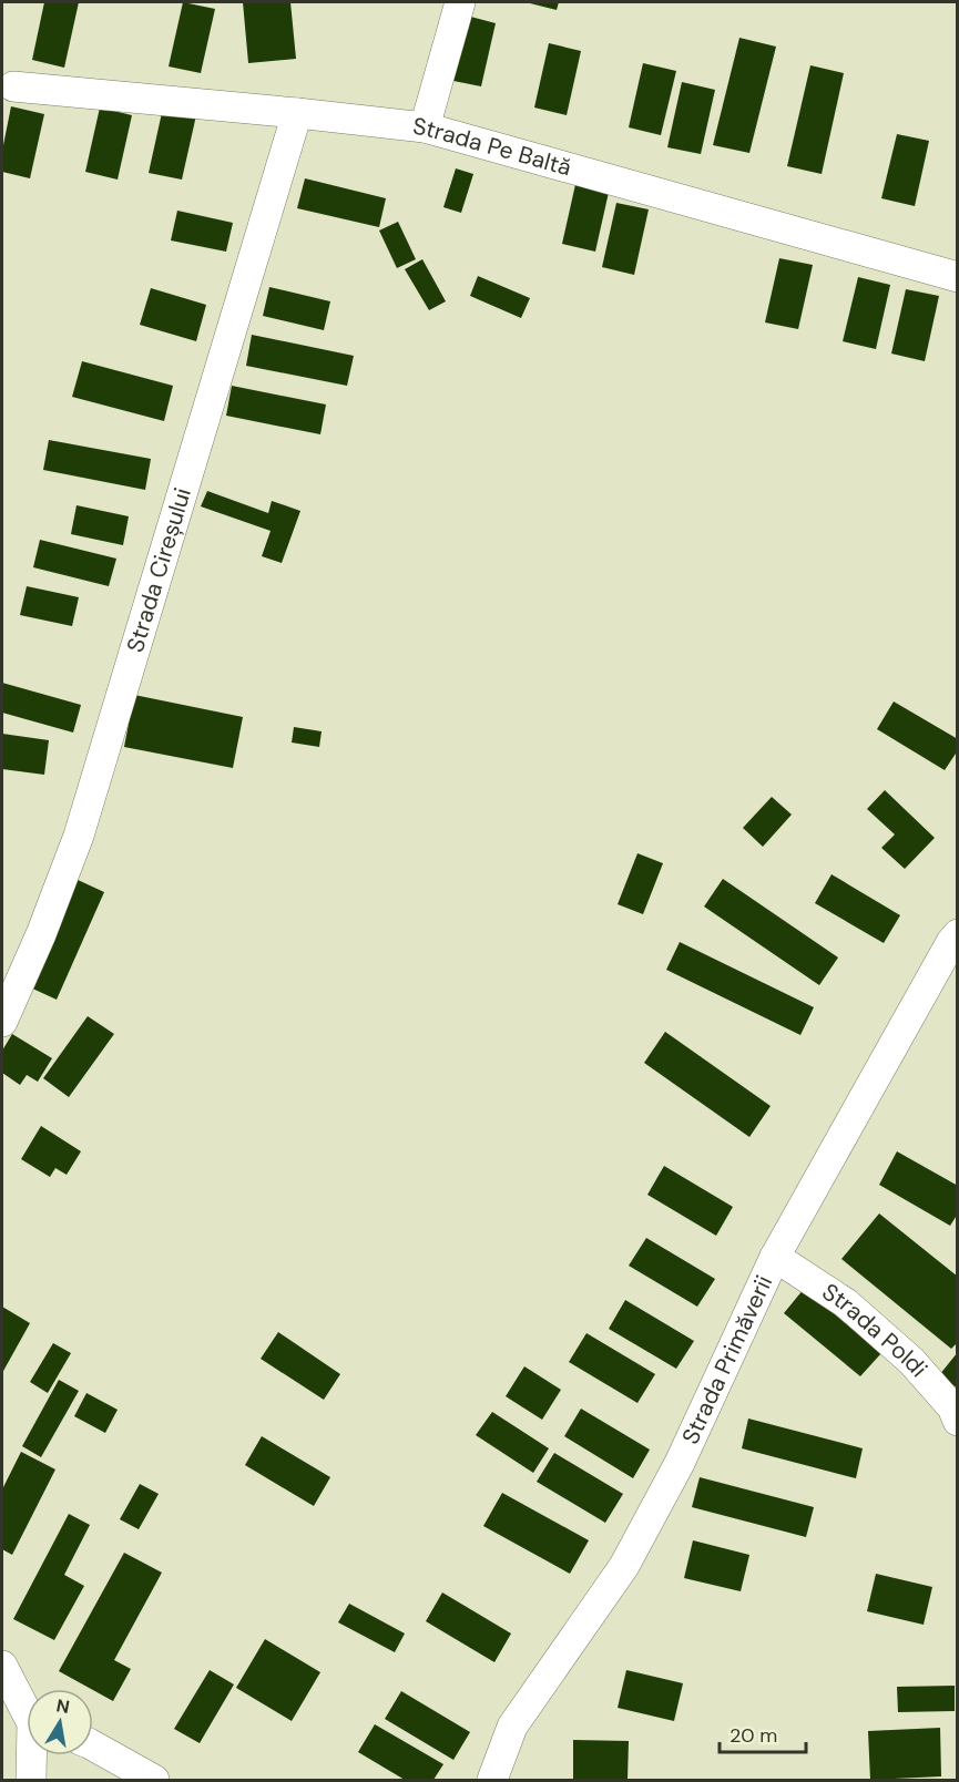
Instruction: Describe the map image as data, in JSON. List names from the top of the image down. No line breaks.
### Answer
{"streets":{"street":["Strada Pe Baltă","Strada Cireșului","Strada Poldi","Strada Primăverii"]},"crossings":[["Strada Pe Baltă","Strada Cireșului"],["Strada Poldi","Strada Primăverii"]],"scale_bar":"20 m","north":"top"}
